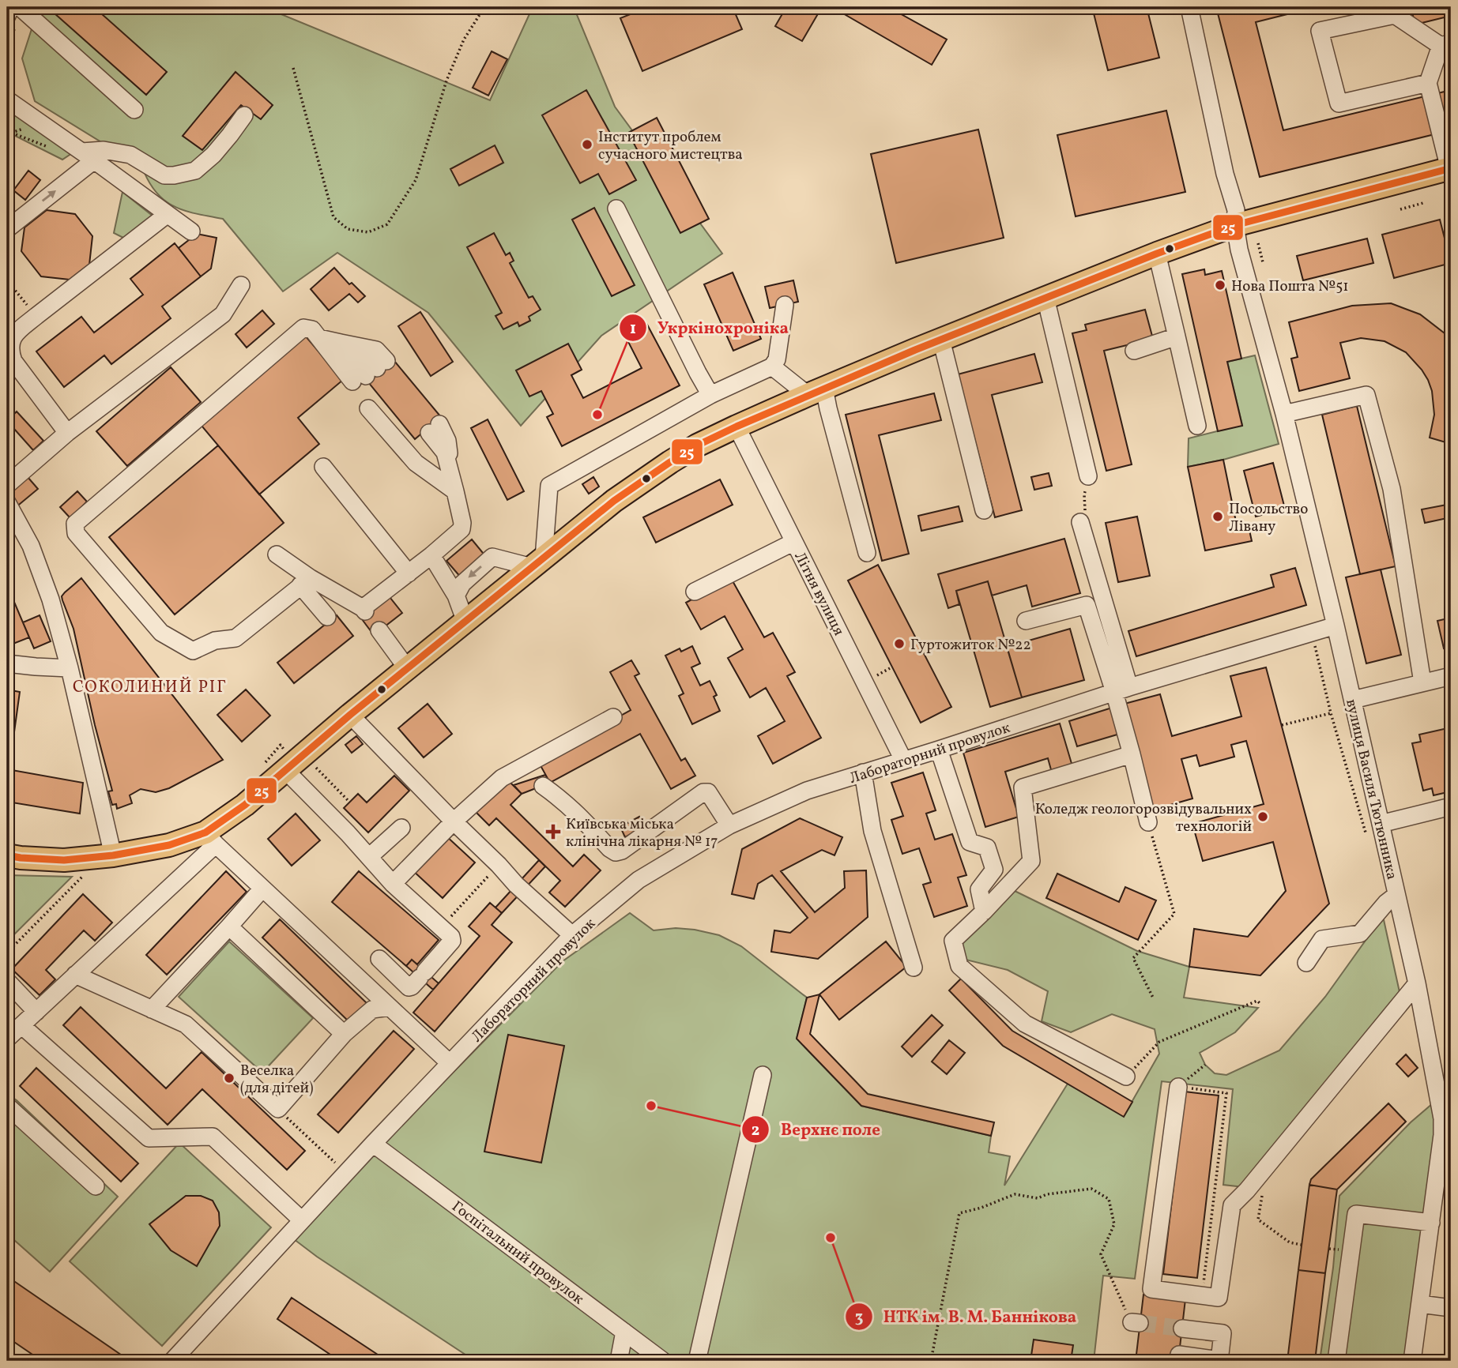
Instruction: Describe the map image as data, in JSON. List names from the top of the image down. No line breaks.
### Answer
{"streets":{"street":["Літня вулиця","Лабораторний провулок","вулиця Василя Тютюнника","Госпітальний провулок"]},"crossings":[["Літня вулиця","Лабораторний провулок"],["Лабораторний провулок","вулиця Василя Тютюнника"],["Лабораторний провулок","Госпітальний провулок"]],"districts":["СОКОЛИНИЙ РІГ"],"places":{"other":["Інститут проблем сучасного мистецтва","Нова Пошта №51","Укркінохроніка","Посольство Лівану","Гуртожиток №22","Коледж геологорозвідувальних технологій","Веселка (для дітей)","Верхнє поле","НТК ім. В. М. Баннікова"],"health":["Київська міська клінічна лікарня № 17"]},"lines":["transit line 25"]}
